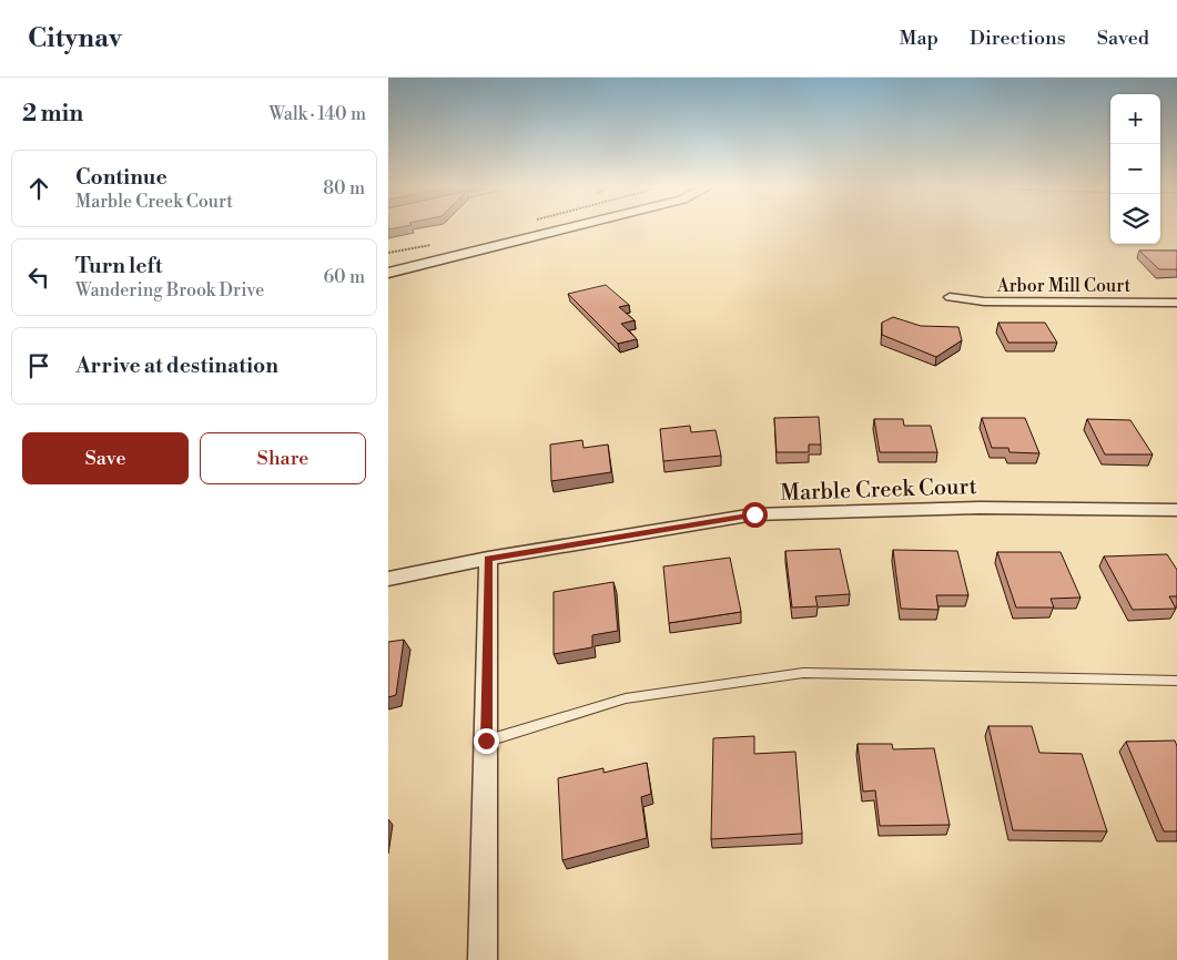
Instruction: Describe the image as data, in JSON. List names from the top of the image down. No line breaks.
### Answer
{"streets":{"street":["Arbor Mill Court","Marble Creek Court"]},"page":{"header":"Citynav","nav":["Map","Directions","Saved"],"heading":["2 min","Walk · 140 m"],"map_buttons":["+","−"],"list":[["Continue","Marble Creek Court","80 m"],["Turn left","Wandering Brook Drive","60 m"],"Arrive at destination"],"buttons":["Save","Share"]}}
